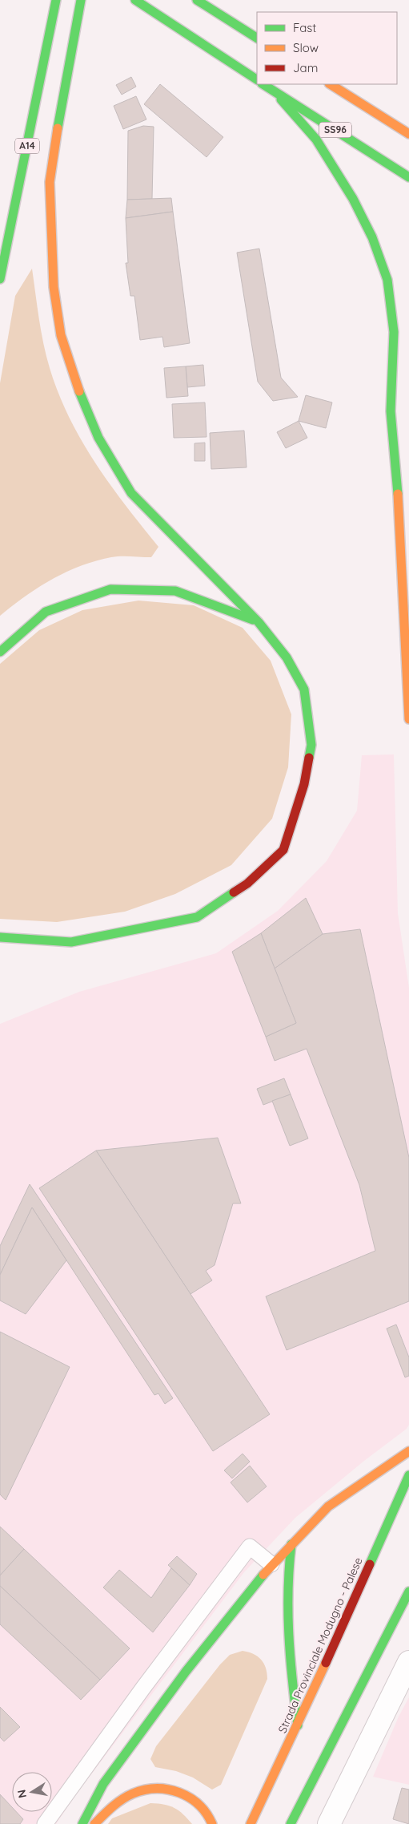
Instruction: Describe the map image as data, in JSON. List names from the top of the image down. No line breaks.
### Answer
{"streets":{"main road":["SS96","A14","Strada Provinciale Modugno - Palese"]},"legend":["Fast","Slow","Jam"],"north":"left"}
